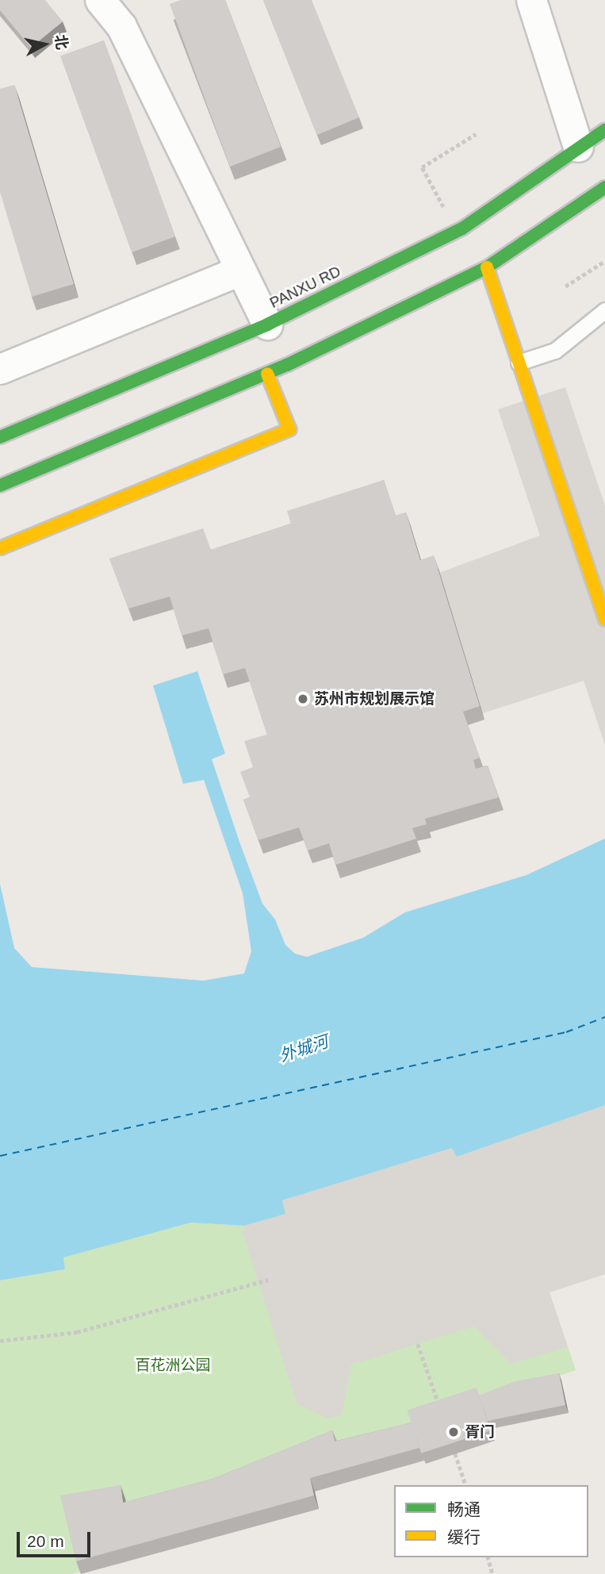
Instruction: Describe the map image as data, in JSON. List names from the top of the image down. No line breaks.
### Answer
{"streets":{"main road":["PANXU RD"]},"water":["外城河"],"parks":["百花洲公园"],"places":["苏州市规划展示馆","胥门"],"legend":["畅通","缓行"],"scale_bar":"20 m","north":"right"}
